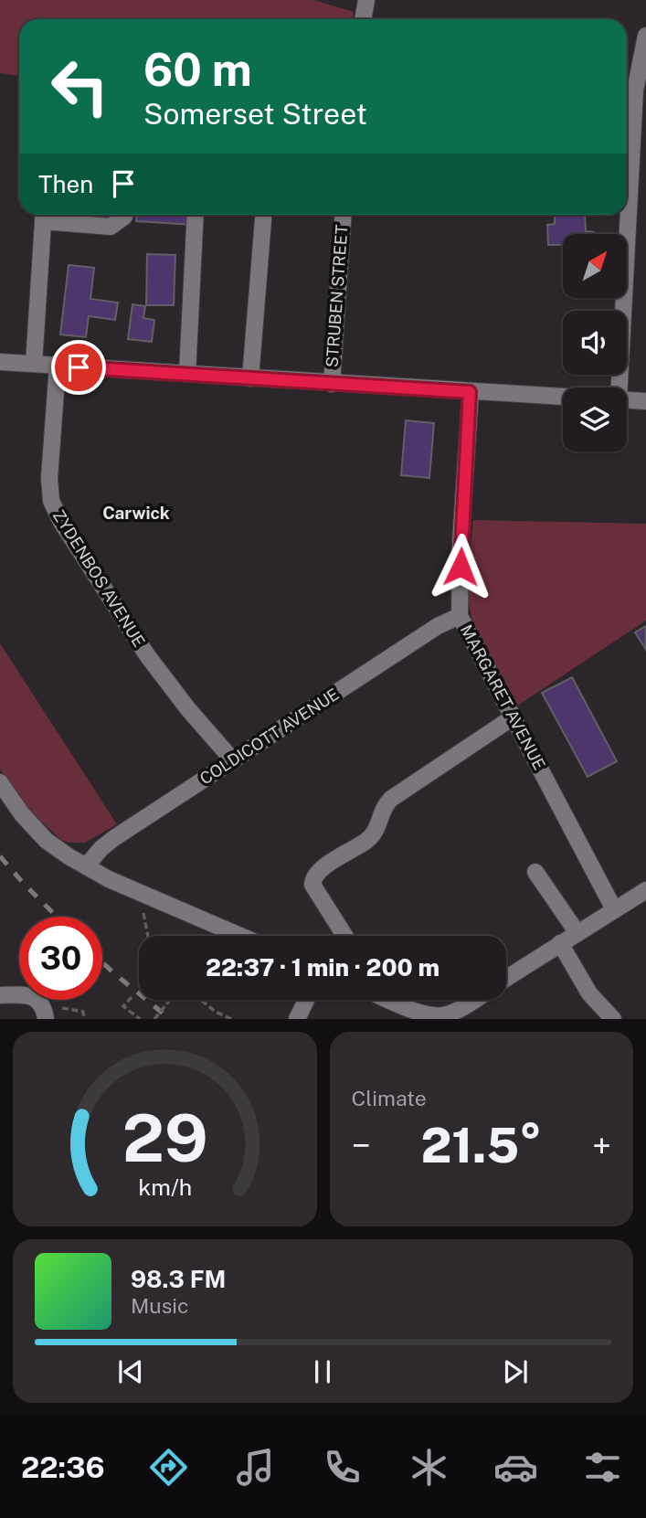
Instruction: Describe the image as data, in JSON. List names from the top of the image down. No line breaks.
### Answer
{"streets":{"street":["STRUBEN STREET","ZYDENBOS AVENUE","MARGARET AVENUE","COLDICOTT AVENUE"]},"crossings":[["ZYDENBOS AVENUE","COLDICOTT AVENUE"],["MARGARET AVENUE","COLDICOTT AVENUE"]],"districts":["Carwick"],"north":"top right","page":{"turn":["60 m","Somerset Street"],"then":"Then","limit":"30","trip":"22:37 · 1 min · 200 m","tile":"Climate","heat":["−","21.5°","+"],"song":["98.3 FM","Music"],"tabs":"22:36","gauge":["29","km/h"]}}
